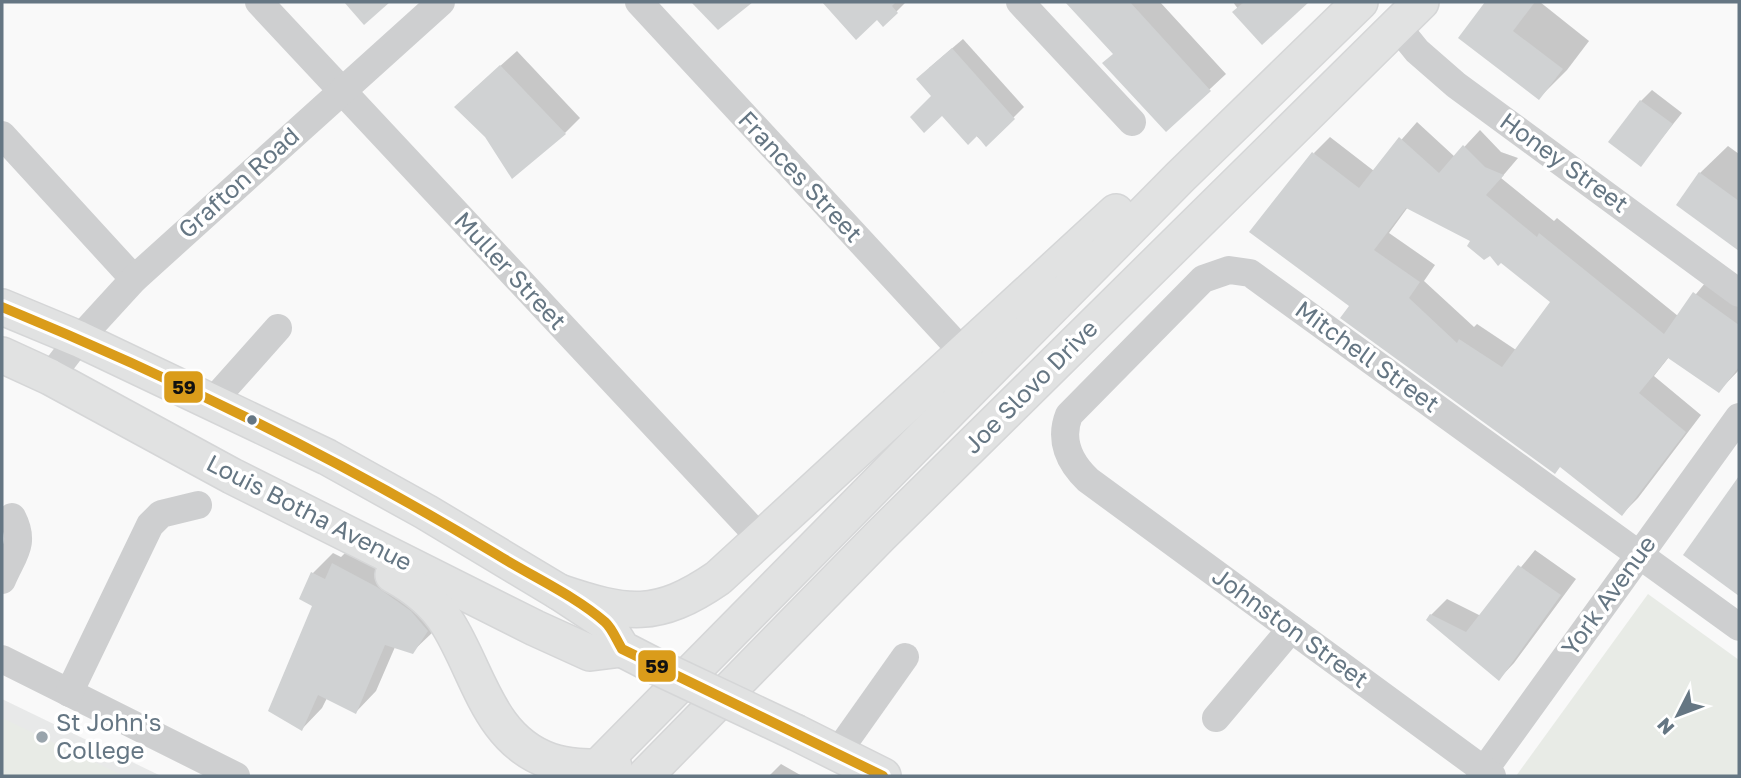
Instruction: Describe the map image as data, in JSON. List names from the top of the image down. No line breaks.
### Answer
{"streets":{"main road":["Joe Slovo Drive","Louis Botha Avenue"],"street":["Honey Street","Frances Street","Grafton Road","Muller Street","Mitchell Street","York Avenue","Johnston Street"]},"crossings":[["Honey Street","Joe Slovo Drive"],["Grafton Road","Muller Street"],["Grafton Road","Louis Botha Avenue"],["Mitchell Street","York Avenue"],["Mitchell Street","Johnston Street"],["York Avenue","Johnston Street"]],"places":["St John's College"],"lines":["transit line 59"],"north":"bottom left"}
